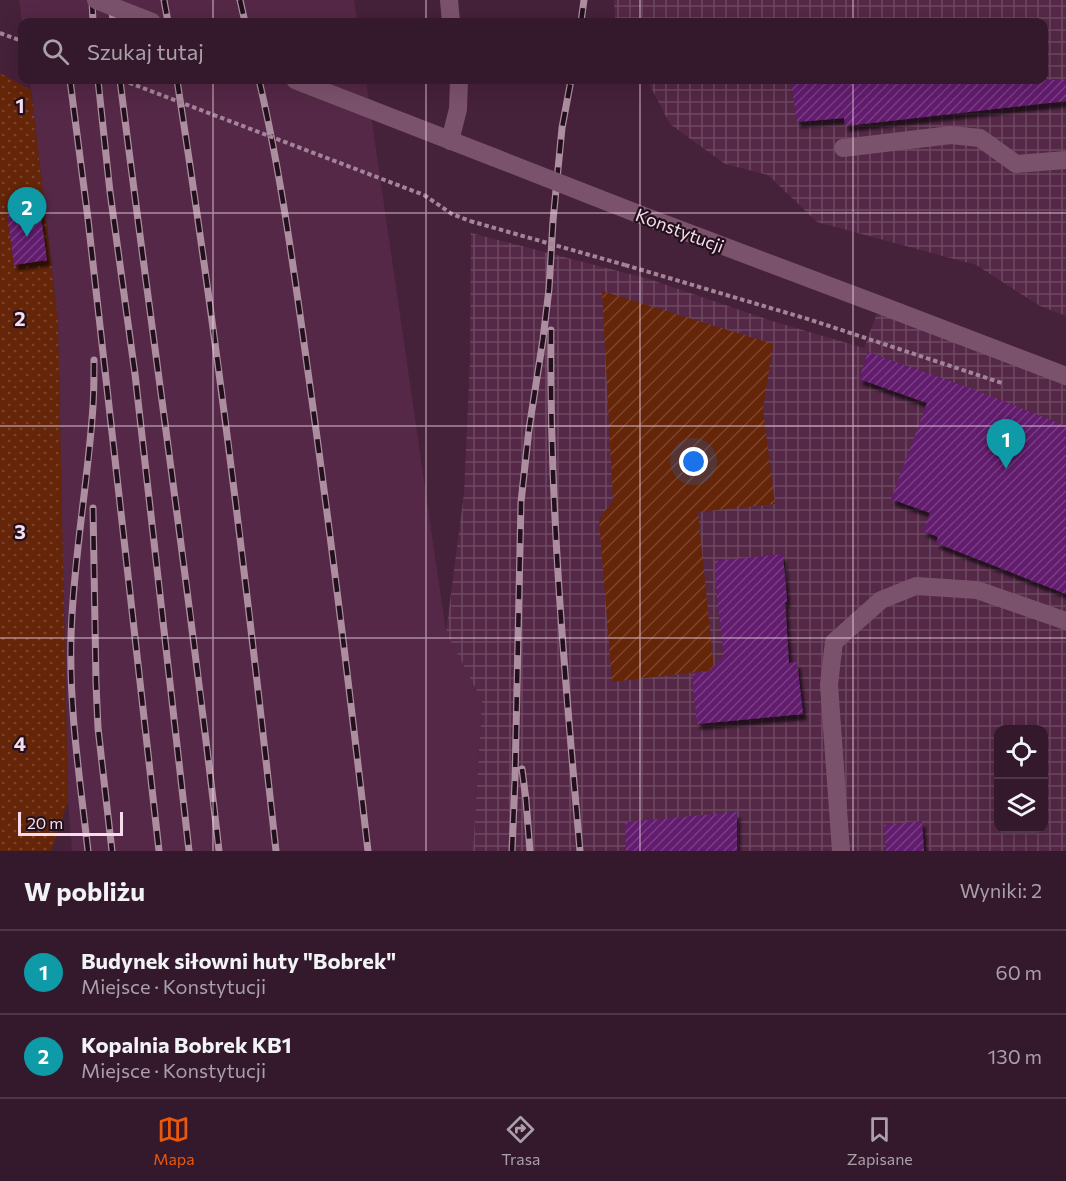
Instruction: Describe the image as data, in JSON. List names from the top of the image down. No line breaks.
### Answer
{"streets":{"street":["Konstytucji"]},"scale_bar":"20 m","page":{"search":"Szukaj tutaj","pins":["2","1"],"scale":"20 m","heading":["W pobliżu","Wyniki: 2"],"list":[{"mark":"1","name":"Budynek siłowni huty \"Bobrek\"","note":"Miejsce · Konstytucji","value":"60 m"},{"mark":"2","name":"Kopalnia Bobrek KB1","note":"Miejsce · Konstytucji","value":"130 m"}],"nav":["Mapa","Trasa","Zapisane"]},"grid":{"rows":["1","2","3","4"]}}
